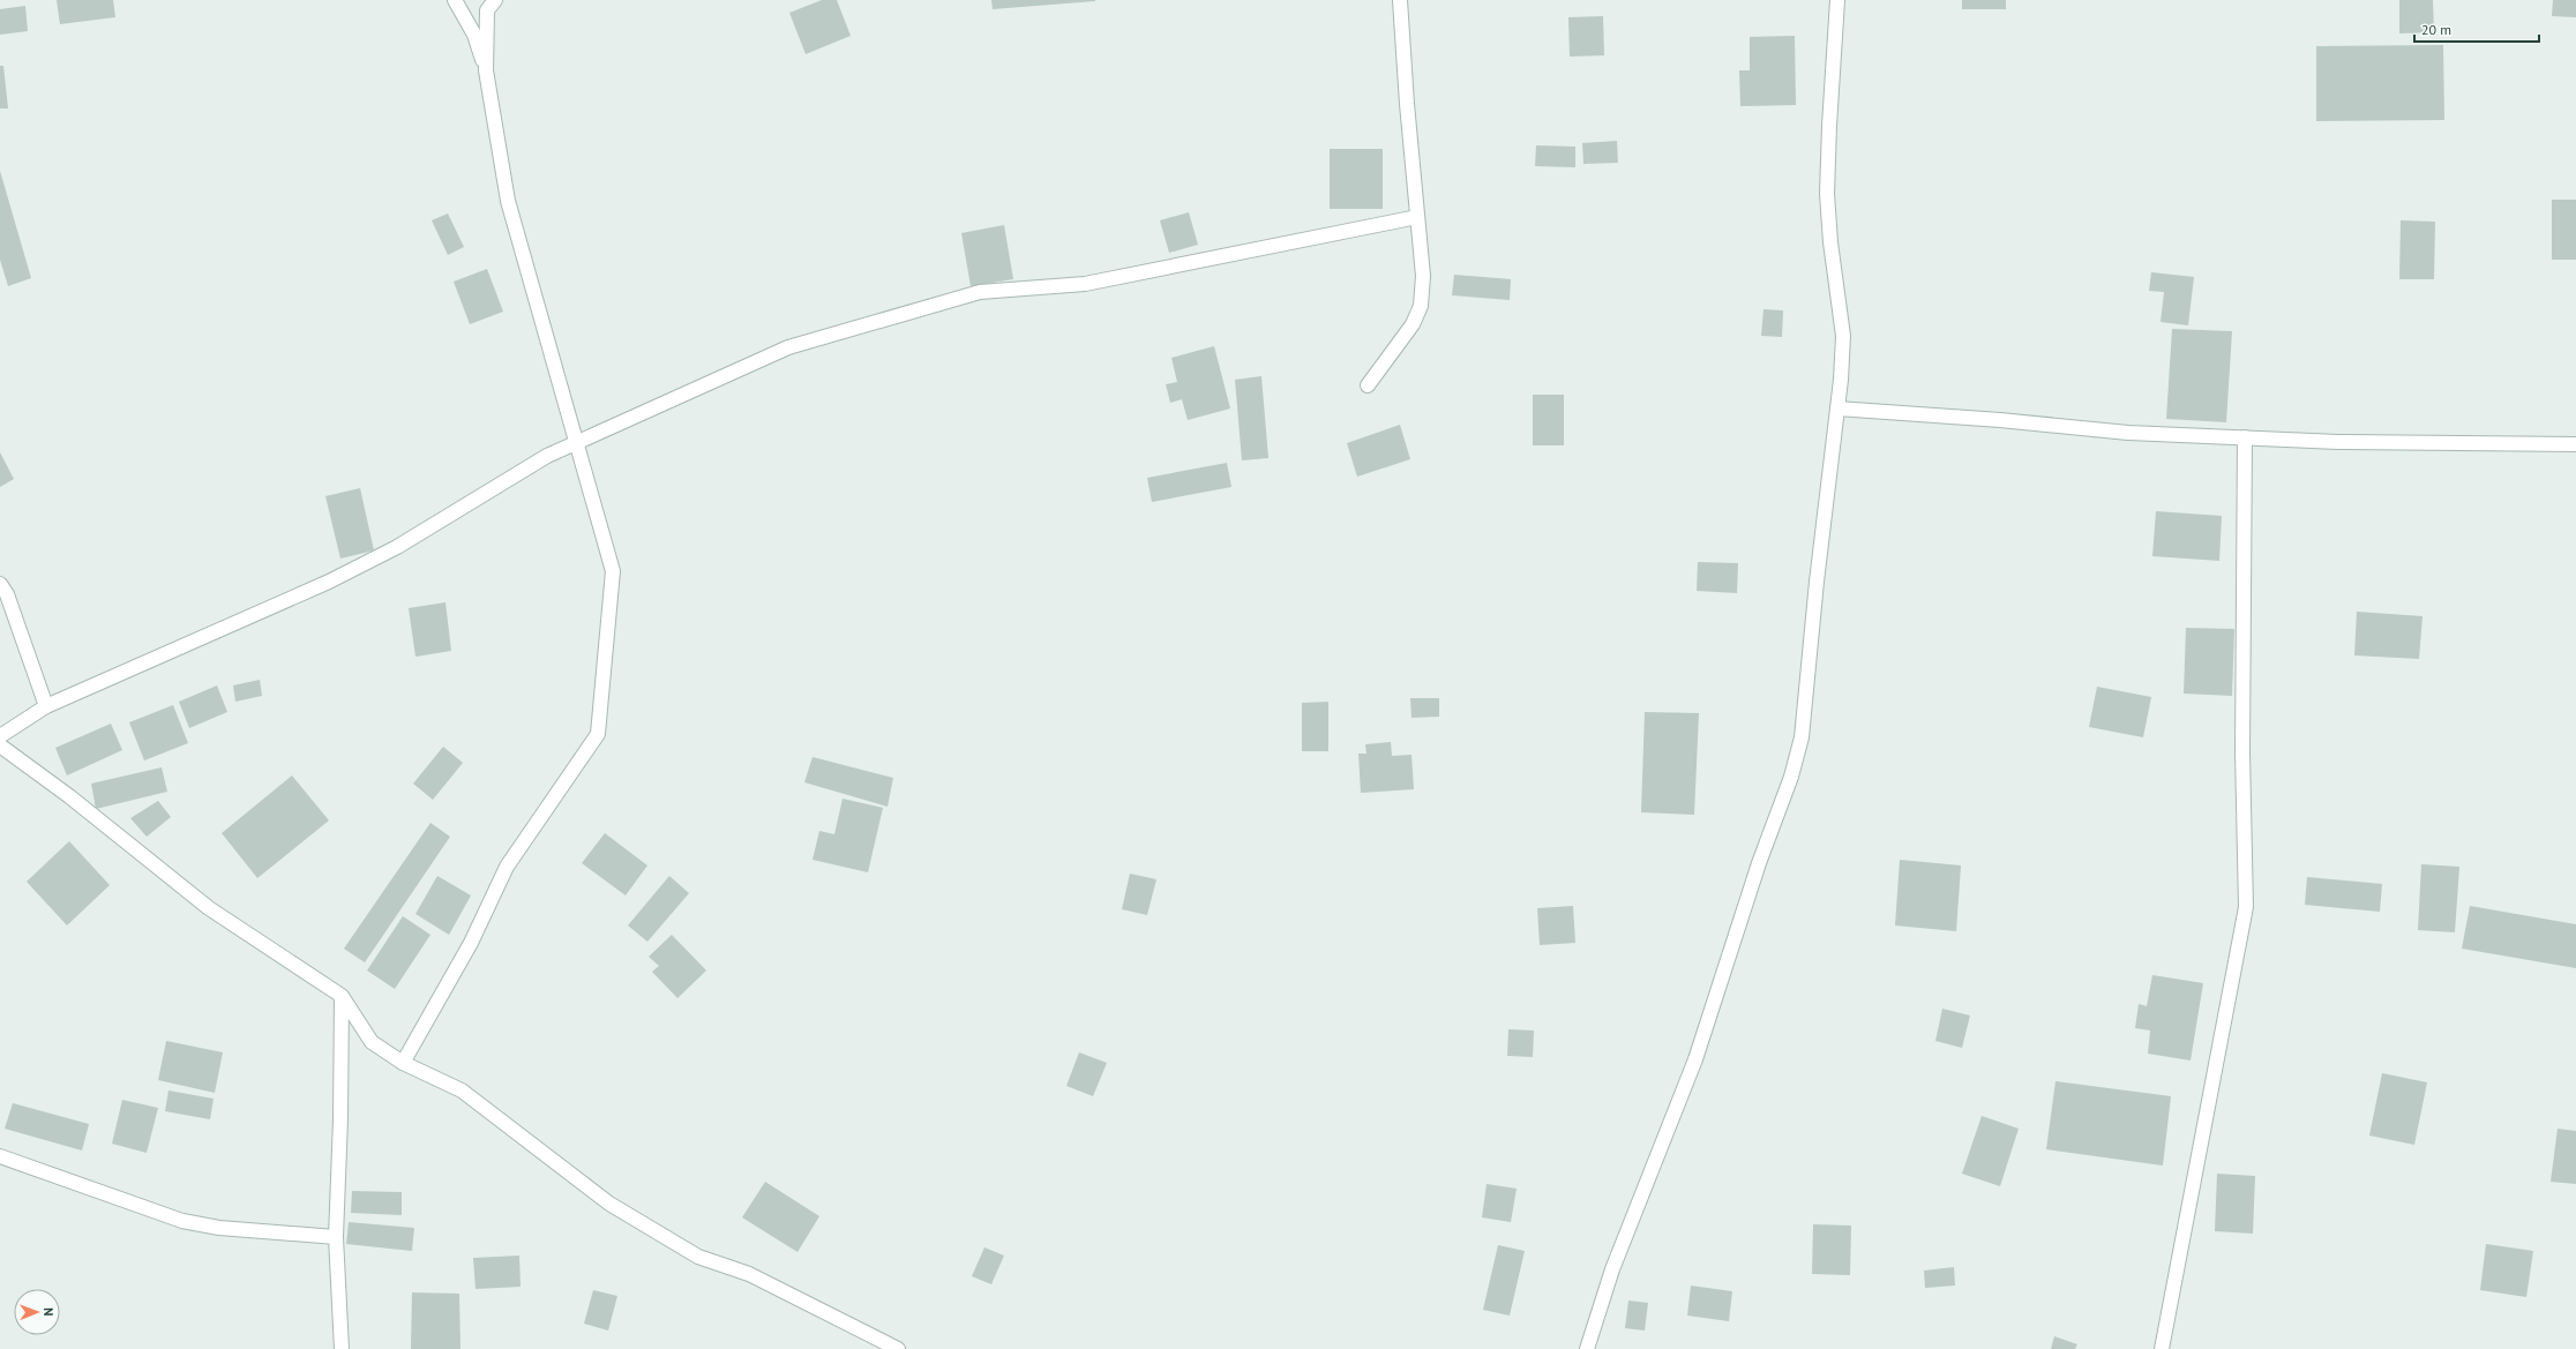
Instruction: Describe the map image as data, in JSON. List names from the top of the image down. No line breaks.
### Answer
{"scale_bar":"20 m","north":"right"}
